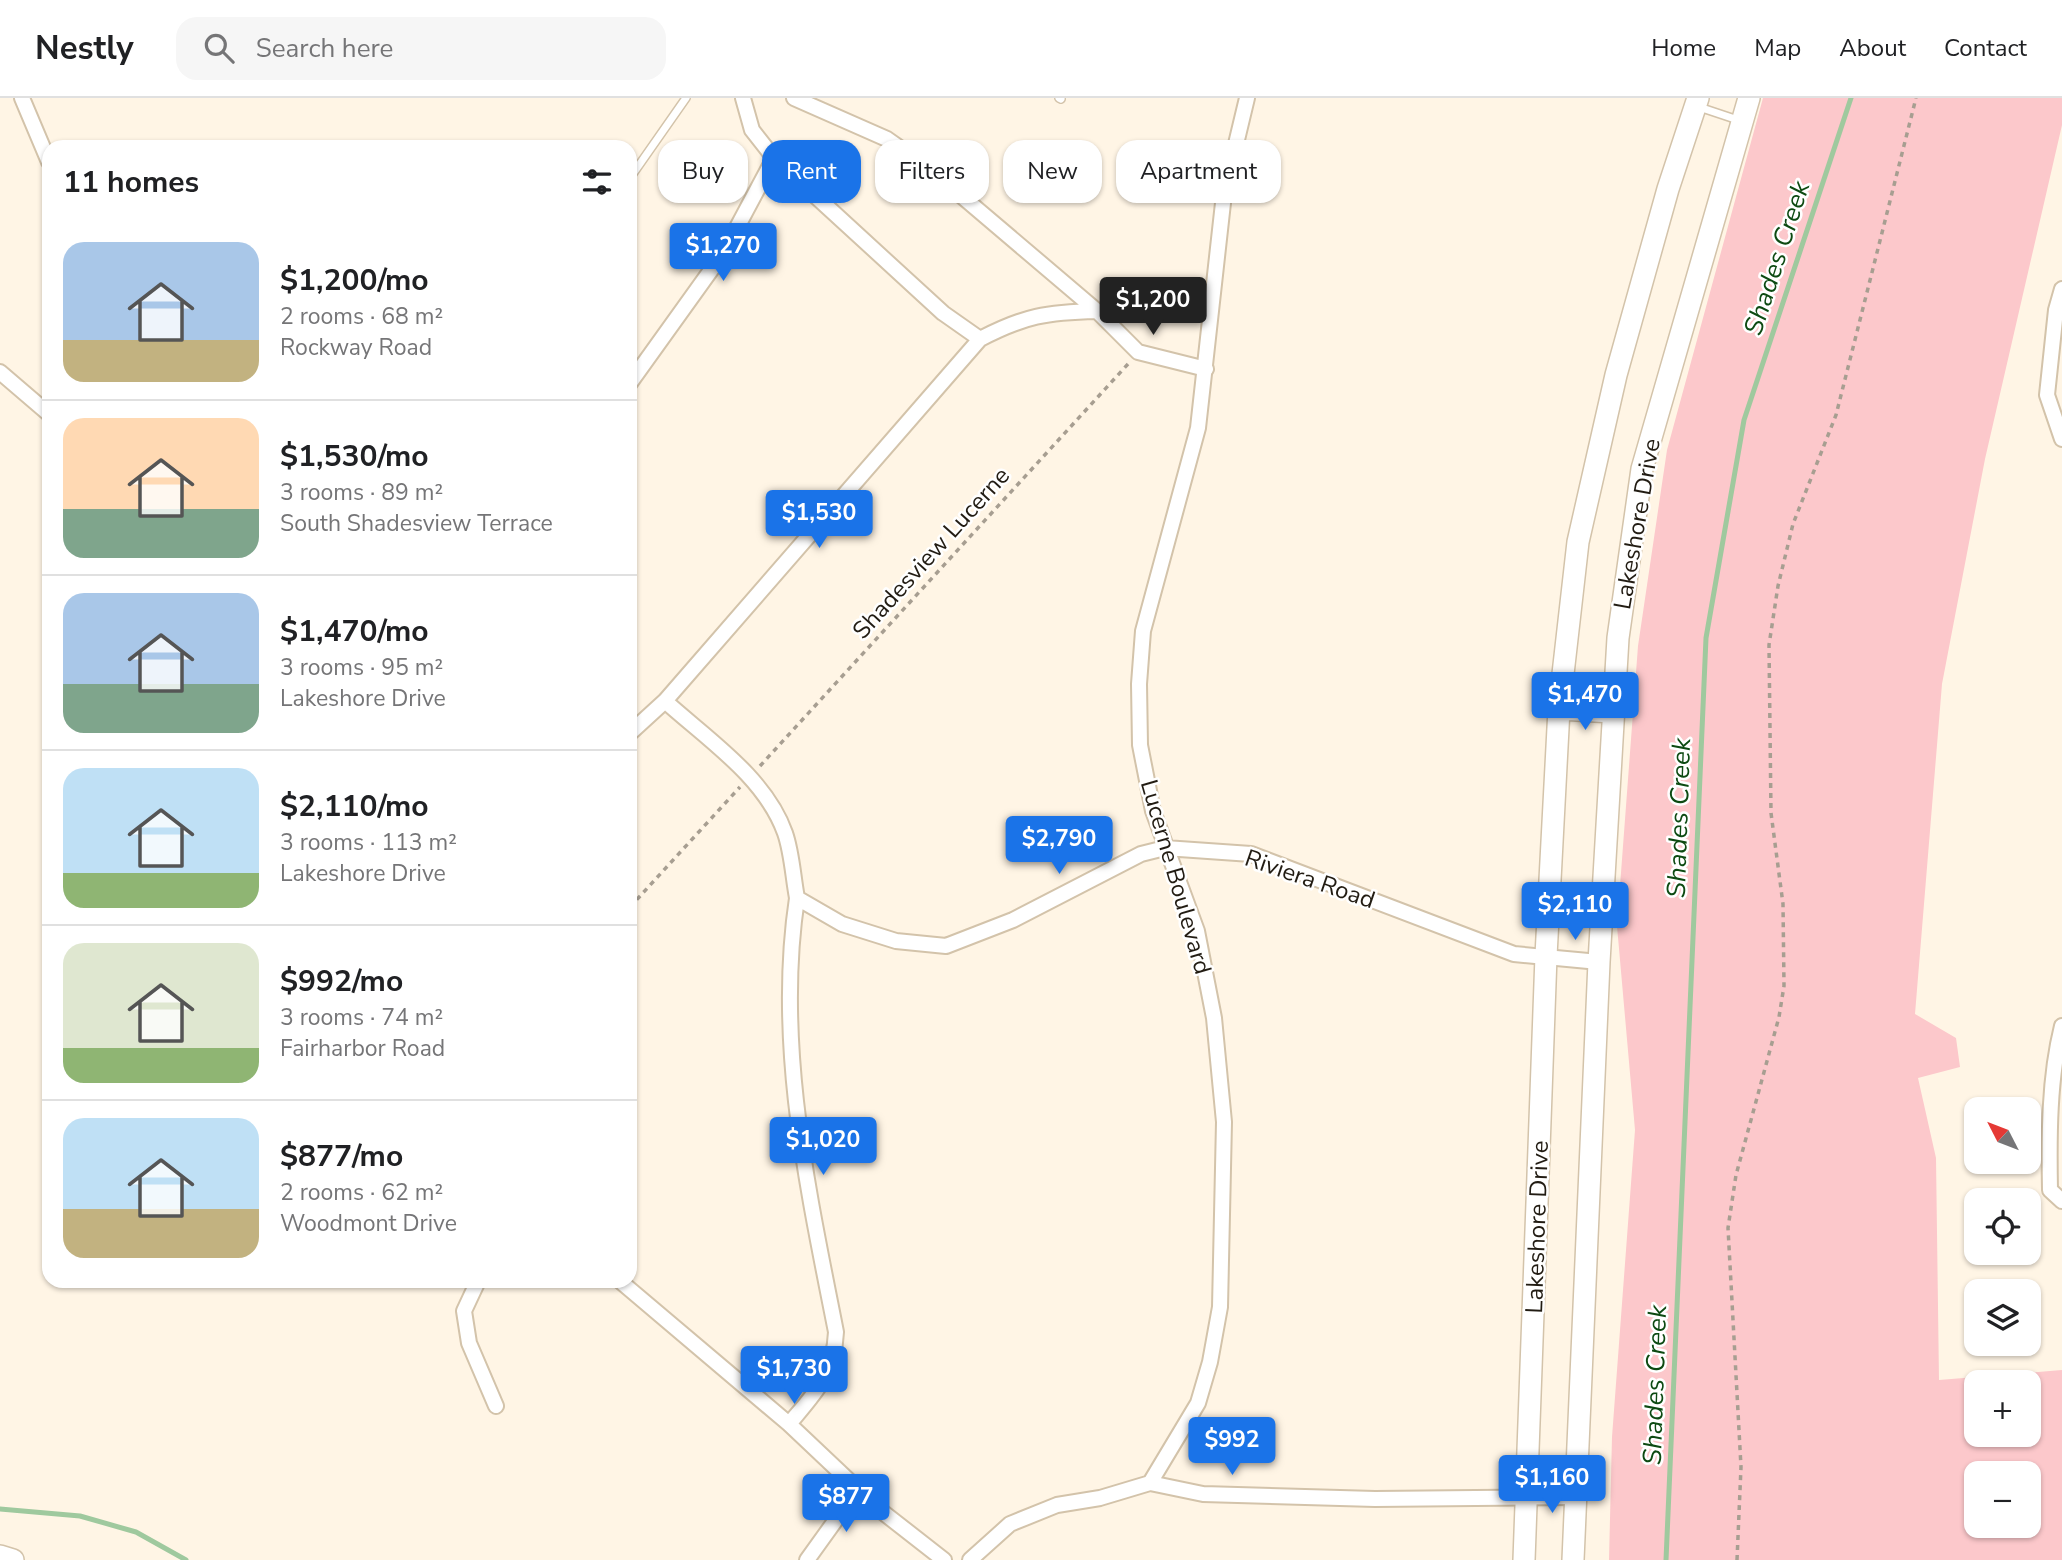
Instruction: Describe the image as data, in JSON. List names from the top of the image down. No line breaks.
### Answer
{"streets":{"main road":["Lakeshore Drive"],"street":["Lucerne Boulevard","Riviera Road"],"path":["Shadesview Lucerne"]},"crossings":[["Lakeshore Drive","Riviera Road"],["Lucerne Boulevard","Riviera Road"]],"water":["Shades Creek"],"north":"top left","page":{"header":"Nestly","search":"Search here","nav":["Home","Map","About","Contact"],"chip":["Buy","Rent","Filters","New","Apartment"],"heading":"11 homes","price":["$1,270","$1,200","$1,530","$1,470","$2,790","$2,110","$1,020","$1,730","$992","$1,160","$877"],"list":[{"name":"$1,200/mo","note":"2 rooms · 68 m² · Rockway Road"},{"name":"$1,530/mo","note":"3 rooms · 89 m² · South Shadesview Terrace"},{"name":"$1,470/mo","note":"3 rooms · 95 m² · Lakeshore Drive"},{"name":"$2,110/mo","note":"3 rooms · 113 m² · Lakeshore Drive"},{"name":"$992/mo","note":"3 rooms · 74 m² · Fairharbor Road"},{"name":"$877/mo","note":"2 rooms · 62 m² · Woodmont Drive"}],"map_buttons":["+","−"]}}
